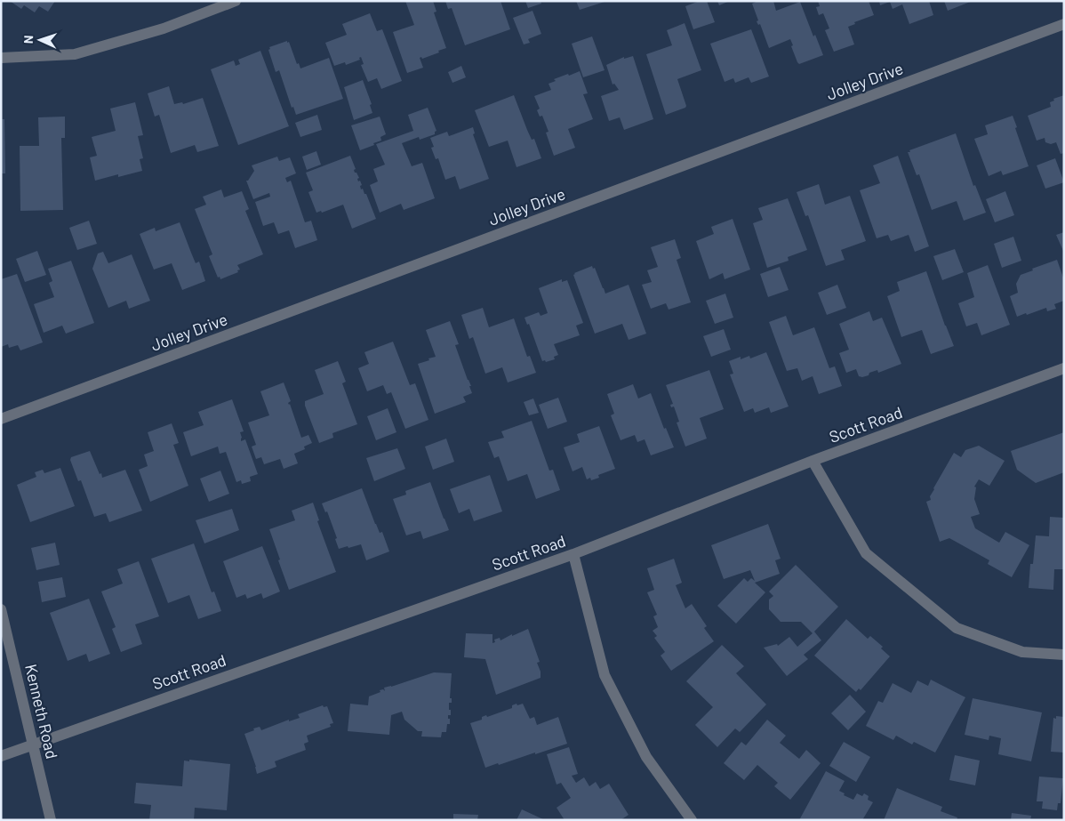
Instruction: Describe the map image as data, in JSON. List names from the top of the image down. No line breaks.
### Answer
{"streets":{"street":["Jolley Drive","Scott Road","Kenneth Road"]},"crossings":[["Scott Road","Kenneth Road"]],"north":"left"}
